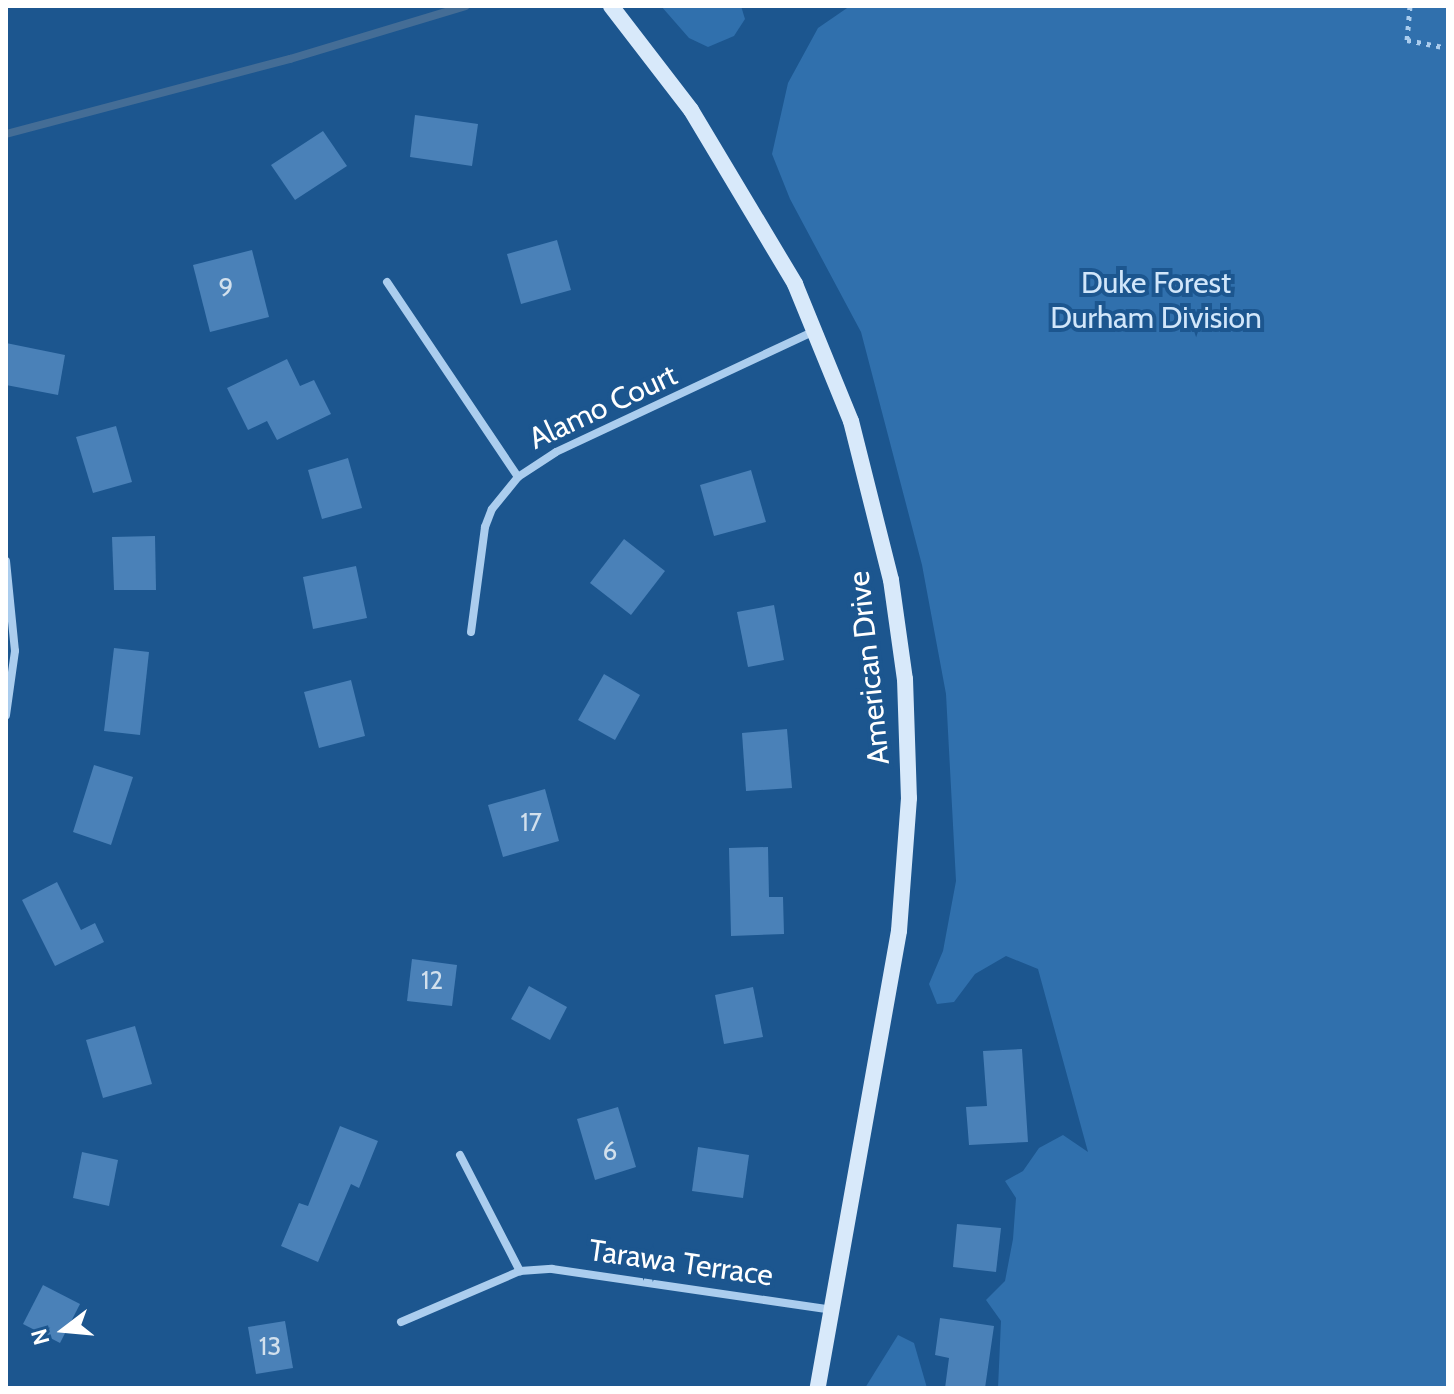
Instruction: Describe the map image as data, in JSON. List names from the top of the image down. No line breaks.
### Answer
{"streets":{"street":["Alamo Court","American Drive","Tarawa Terrace"]},"crossings":[["Alamo Court","American Drive"],["American Drive","Tarawa Terrace"]],"parks":["Duke Forest Durham Division"],"house_numbers":["9","17","12","6","13"],"north":"left"}
